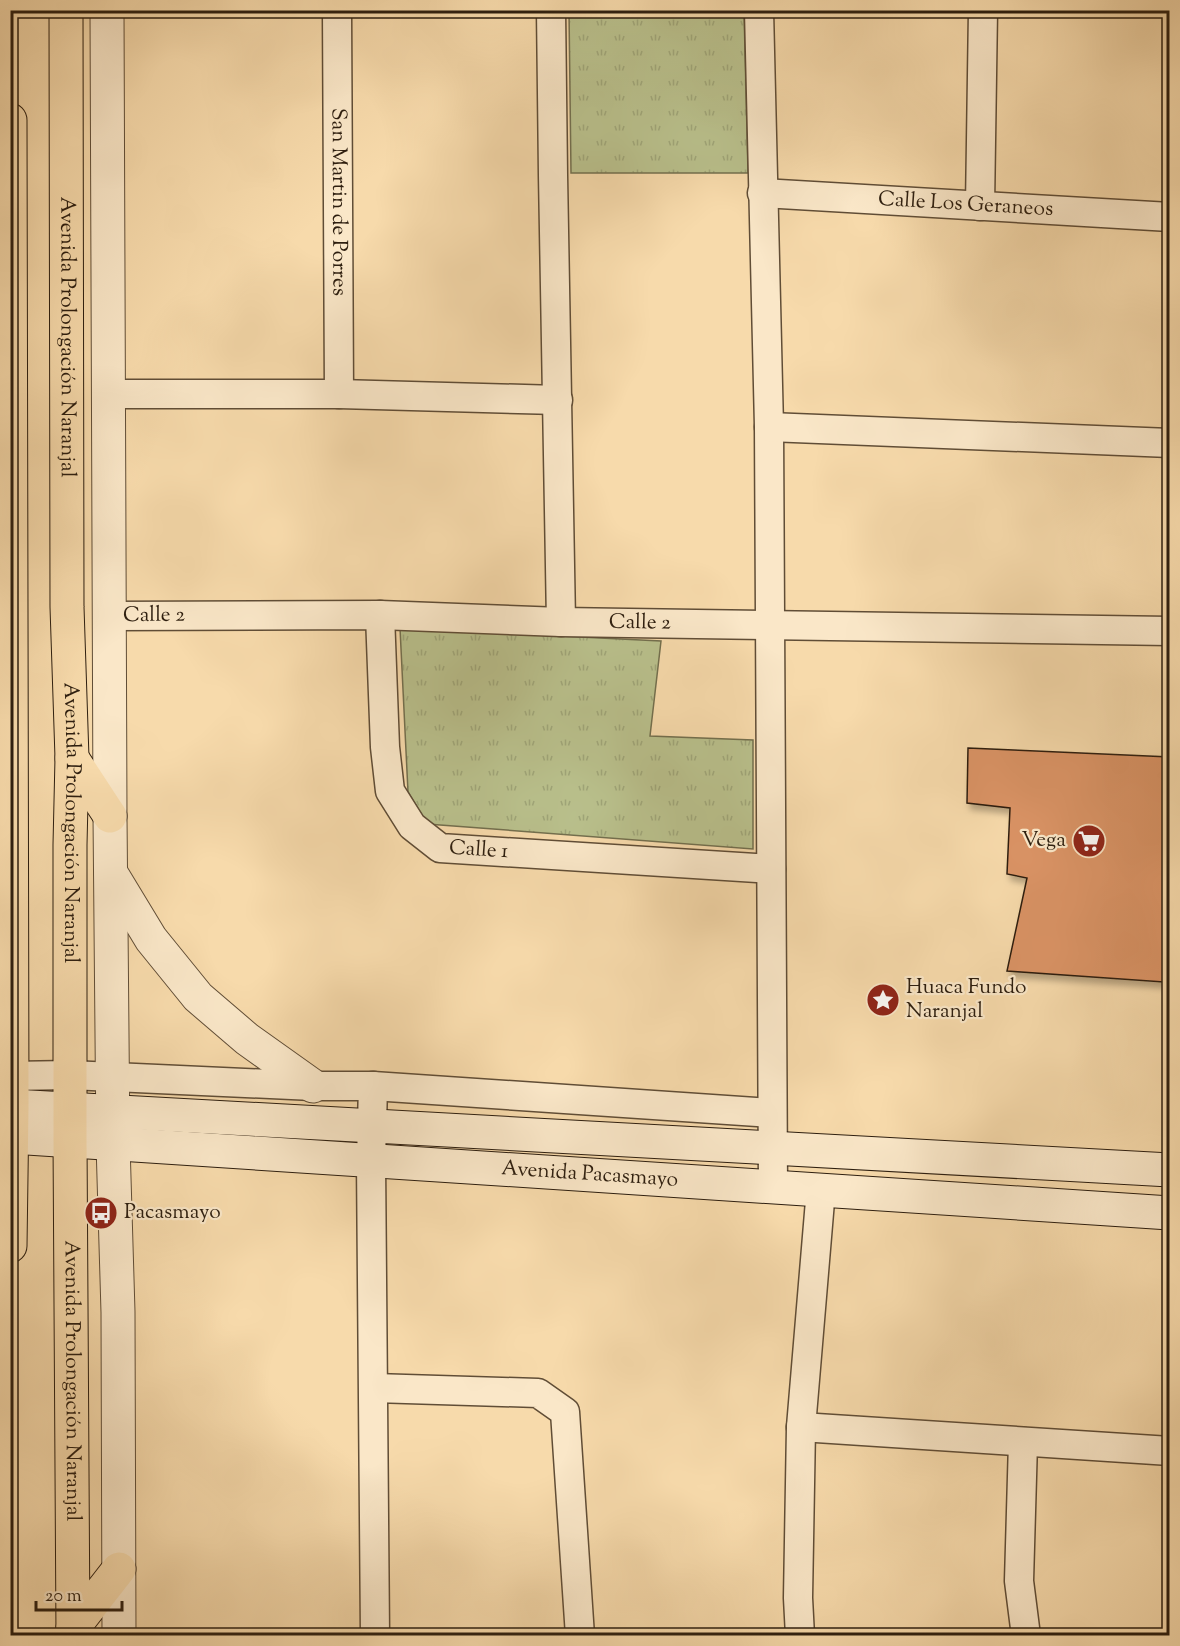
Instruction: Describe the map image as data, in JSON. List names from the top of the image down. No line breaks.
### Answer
{"streets":{"main road":["Avenida Prolongación Naranjal","Avenida Pacasmayo"],"street":["San Martin de Porres","Calle Los Geraneos","Calle 2","Calle 1"]},"crossings":[["Avenida Prolongación Naranjal","Calle 2"],["Avenida Prolongación Naranjal","Avenida Pacasmayo"],["Calle 2","Calle 1"]],"places":{"supermarket":["Vega"],"place":["Huaca Fundo Naranjal"],"bus stop":["Pacasmayo"]},"scale_bar":"20 m"}
